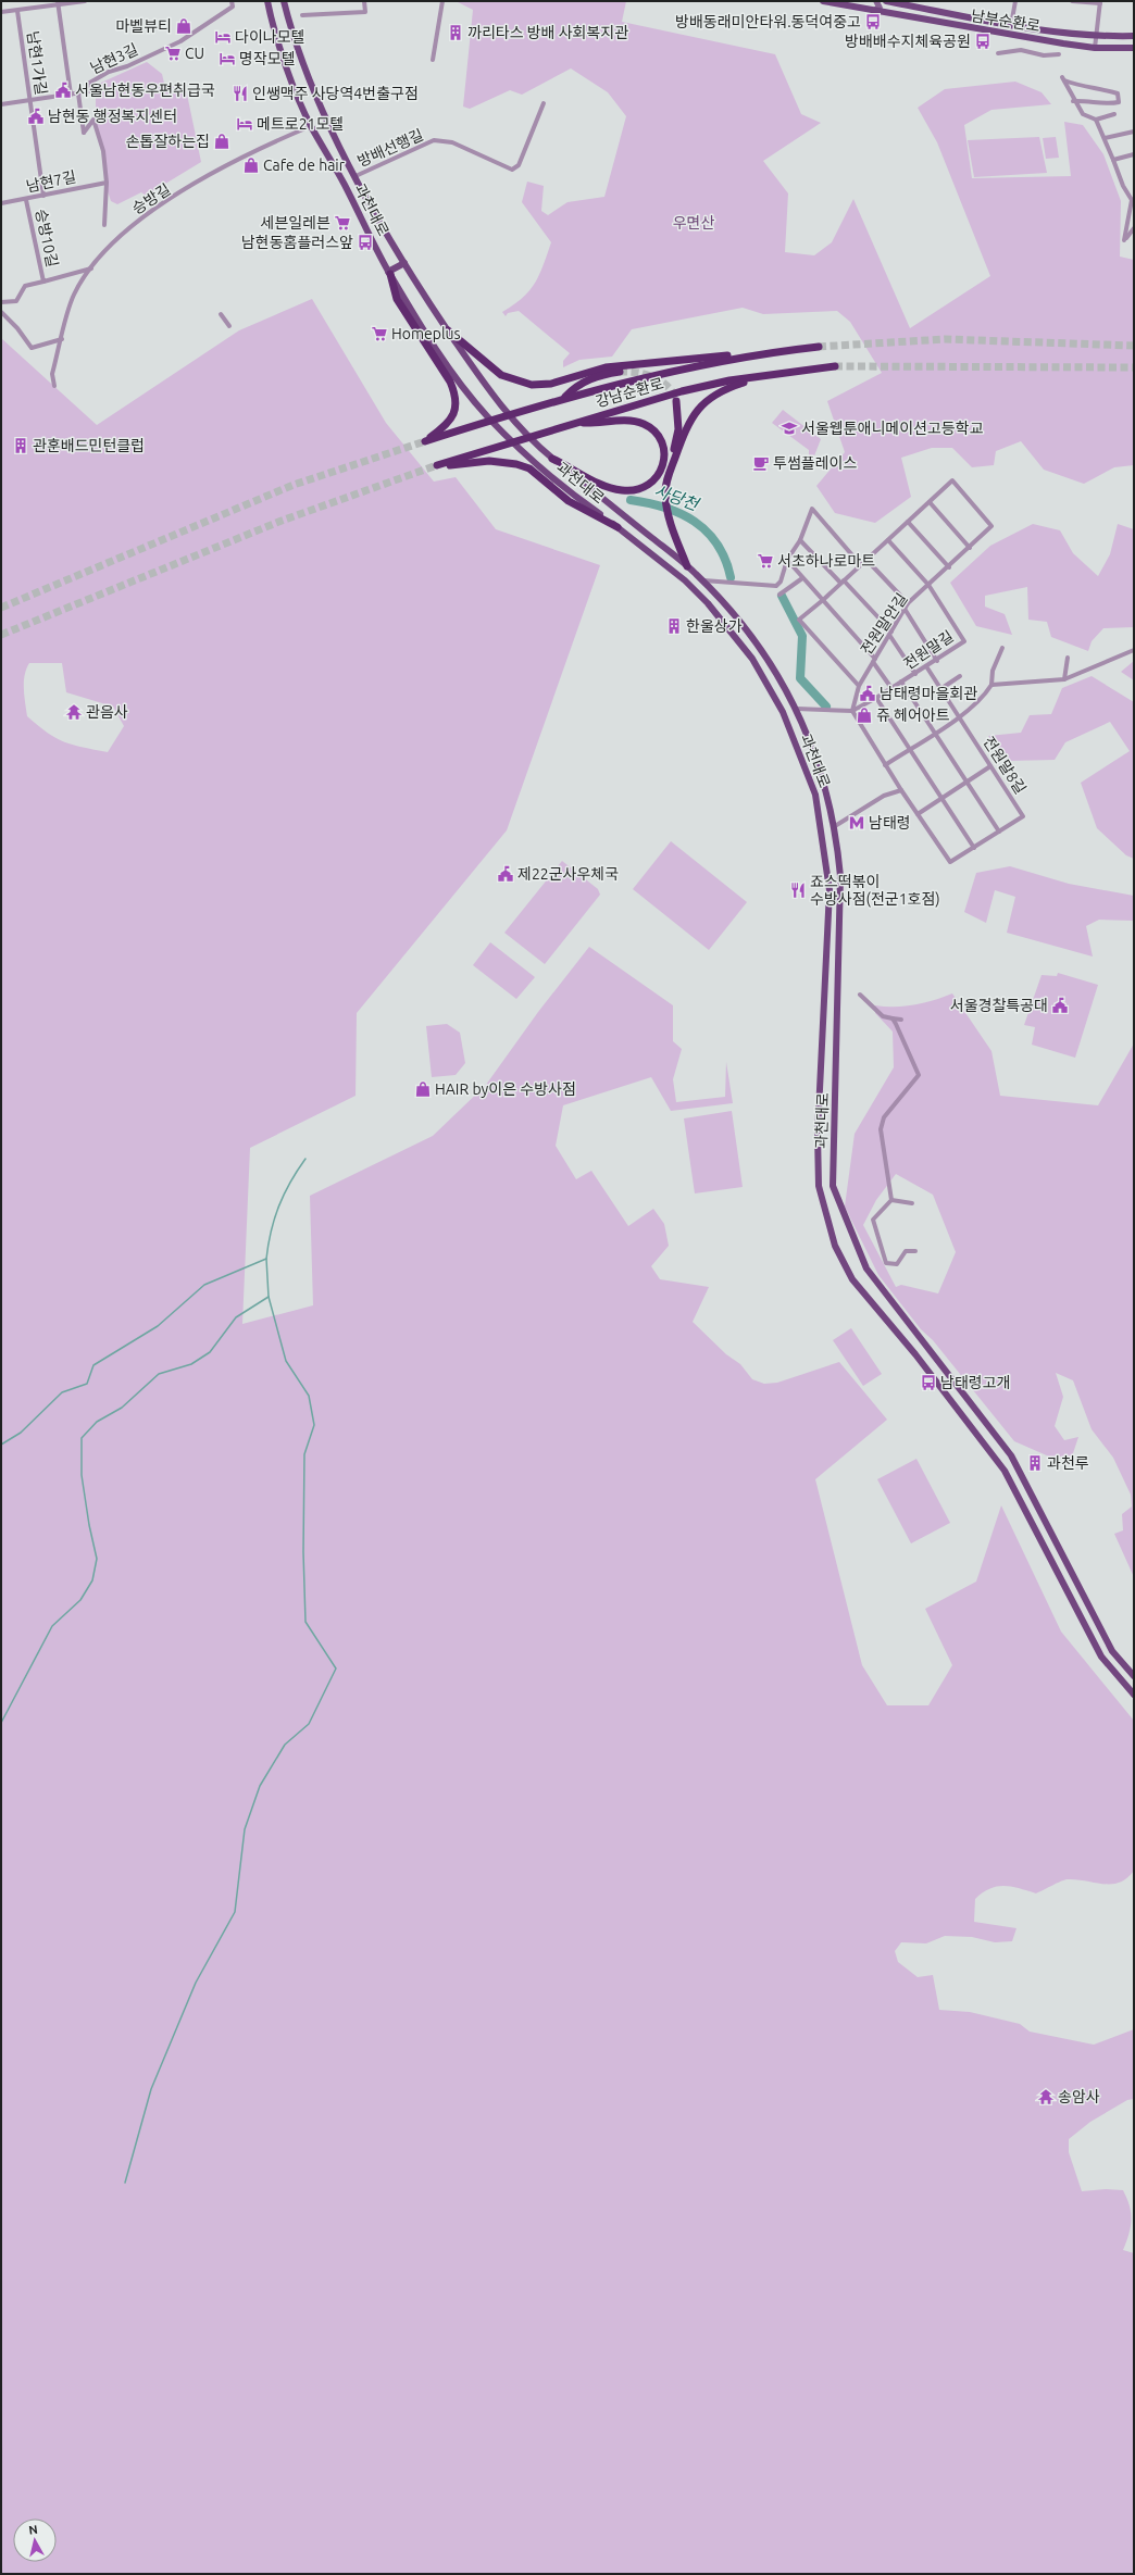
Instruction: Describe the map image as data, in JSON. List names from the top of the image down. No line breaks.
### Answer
{"streets":{"highway":["강남순환로"],"main road":["남부순환로","과천대로"],"street":["남현3길","남현1가길","방배선행길","남현7길","승방길","승방10길","전원말안길","전원말길","전원말8길"]},"crossings":[["남현1가길","남현7길"],["방배선행길","과천대로"],["남현7길","승방10길"],["승방길","승방10길"],["과천대로","강남순환로"],["전원말안길","전원말길"],["전원말길","전원말8길"]],"water":["사당천"],"parks":["우면산"],"places":{"bus stop":["방배동래미안타워.동덕여중고","방배배수지체육공원","남현동홈플러스앞","남태령고개"],"shop":["마벨뷰티","손톱잘하는집","Cafe de hair","쥬 헤어아트","HAIR by이은 수방사점"],"building":["까리타스 방배 사회복지관","관훈배드민턴클럽","한울상가","과천루"],"hotel":["다이나모텔","명작모텔","메트로21모텔"],"supermarket":["CU","세븐일레븐","Homeplus","서초하나로마트"],"public building":["서울남현동우편취급국","남현동 행정복지센터","남태령마을회관","제22군사우체국","서울경찰특공대"],"restaurant":["인쌩맥주 사당역4번출구점","죠스떡볶이 수방사점(전군1호점)"],"school or university":["서울웹툰애니메이션고등학교"],"cafe":["투썸플레이스"],"temple":["관음사","송암사"],"metro station":["남태령"]},"north":"top"}
